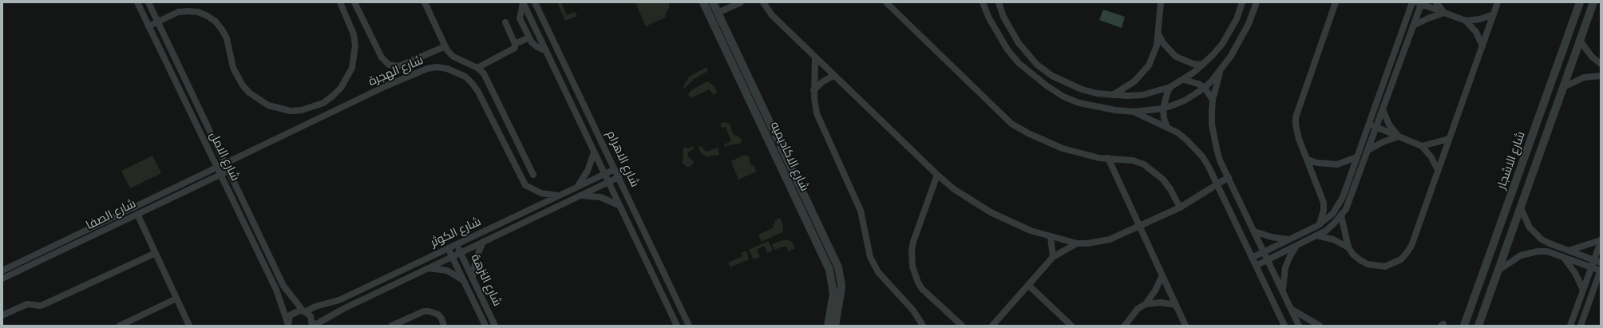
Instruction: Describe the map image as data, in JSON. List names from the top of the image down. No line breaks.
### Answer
{"streets":{"street":["شارع الهجرة","شارع الامل","شارع الاكاديميه","شارع الاهرام","شارع الاشجار","شارع الصفا","شارع الكوثر","شارع النزهة"]},"crossings":[["شارع الهجرة","شارع الامل"],["شارع الهجرة","شارع الصفا"],["شارع الهجرة","شارع الكوثر"],["شارع الامل","شارع الصفا"],["شارع الامل","شارع الكوثر"],["شارع الاهرام","شارع الكوثر"],["شارع الكوثر","شارع النزهة"]]}
